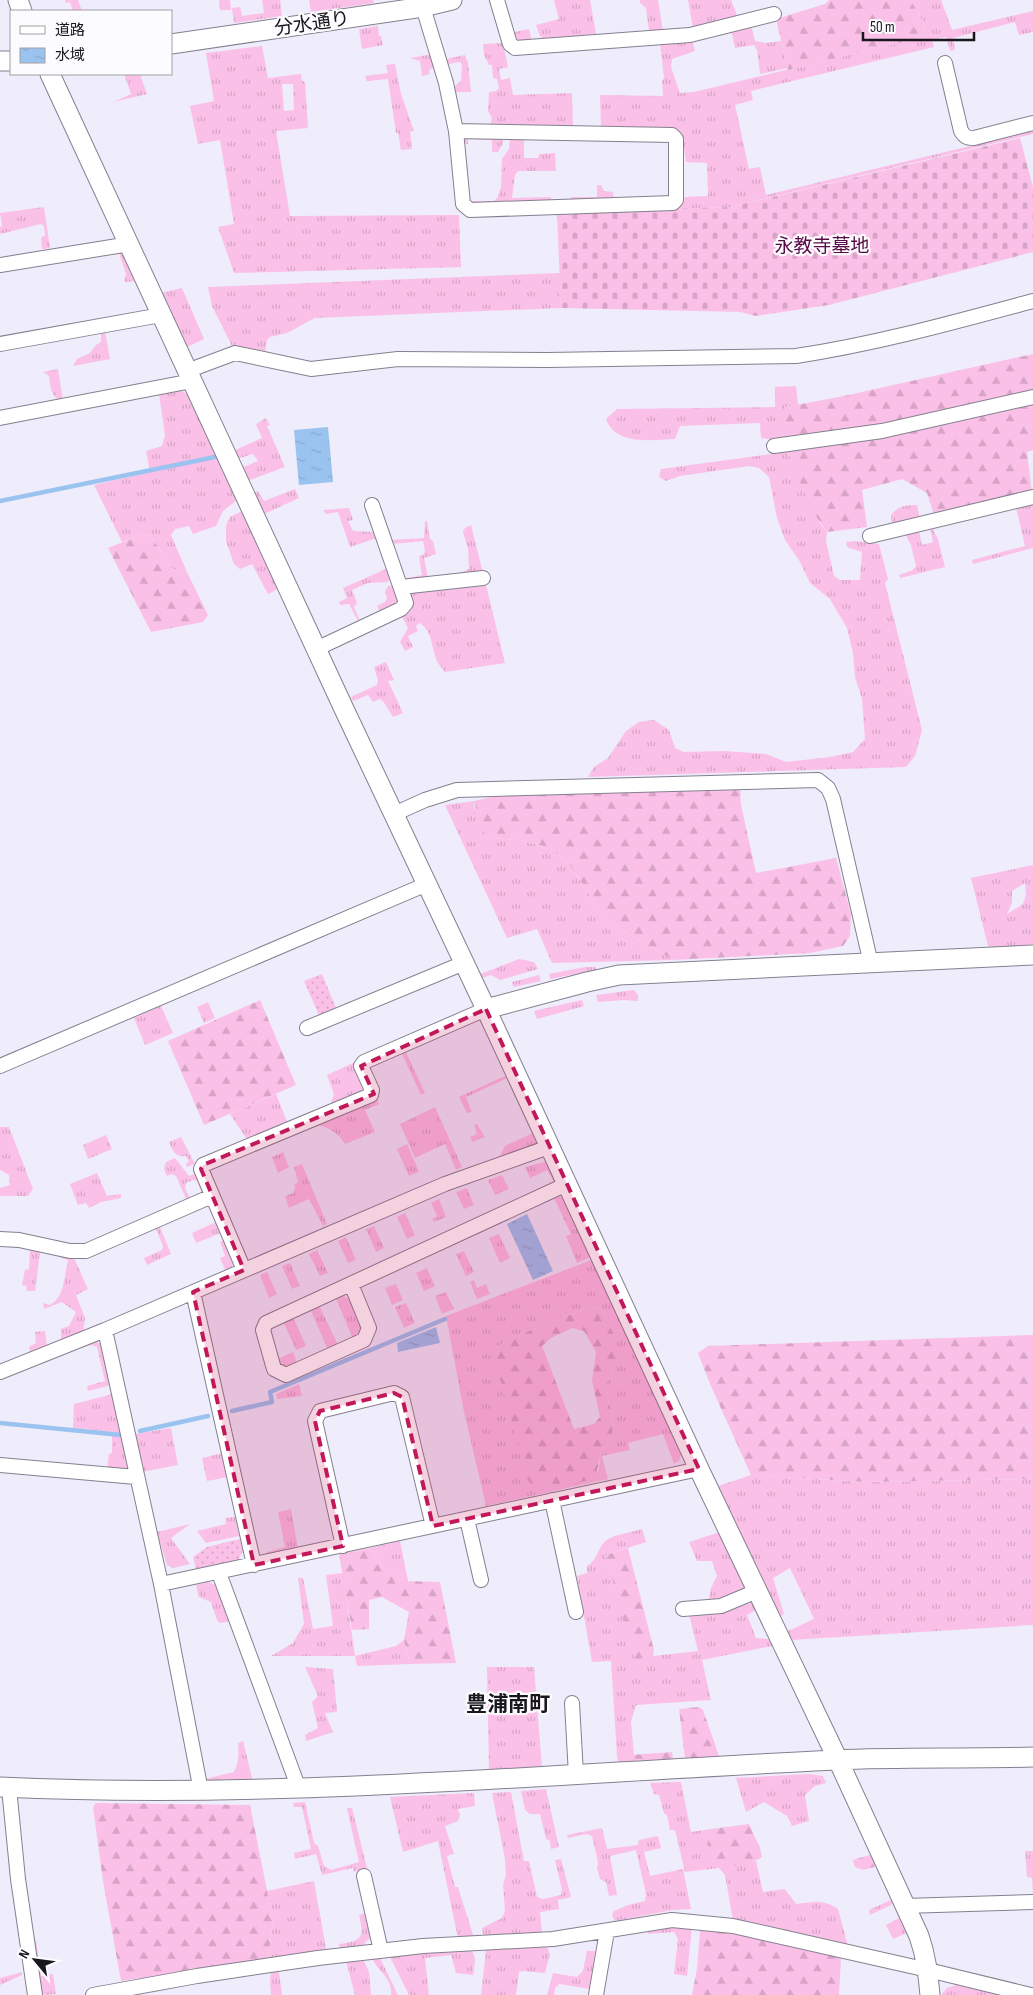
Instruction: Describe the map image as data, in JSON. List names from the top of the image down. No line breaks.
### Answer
{"streets":{"street":["分水通り"]},"districts":["豊浦南町"],"parks":["永教寺墓地"],"legend":["道路","水域"],"scale_bar":"50 m","north":"top left"}
